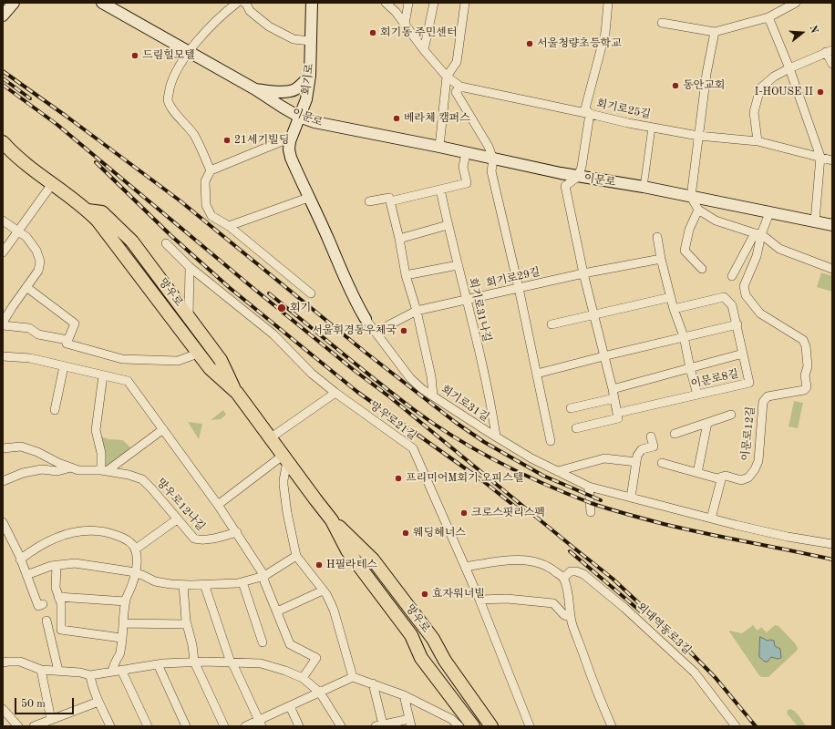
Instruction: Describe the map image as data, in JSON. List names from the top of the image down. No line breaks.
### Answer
{"streets":{"main road":["회기로","이문로","망우로"],"street":["회기로25길","회기로29길","회기로31나길","이문로8길","회기로31길","망우로21길","이문로12길","망우로12나길","외대역동로3길"]},"crossings":[["회기로","이문로"],["회기로","회기로29길"],["회기로","회기로31길"],["이문로","이문로12길"],["회기로29길","회기로31나길"],["회기로29길","회기로31길"],["회기로31나길","회기로31길"]],"places":["회기동 주민센터","서울청량초등학교","드림힐모텔","동안교회","I-HOUSE II","베라체 캠퍼스","21세기빌딩","회기","서울휘경동우체국","프리미어M회기 오피스텔","크로스핏리스펙","웨딩헤너스","H필라테스","효자워너빌"],"scale_bar":"50 m","north":"right"}
